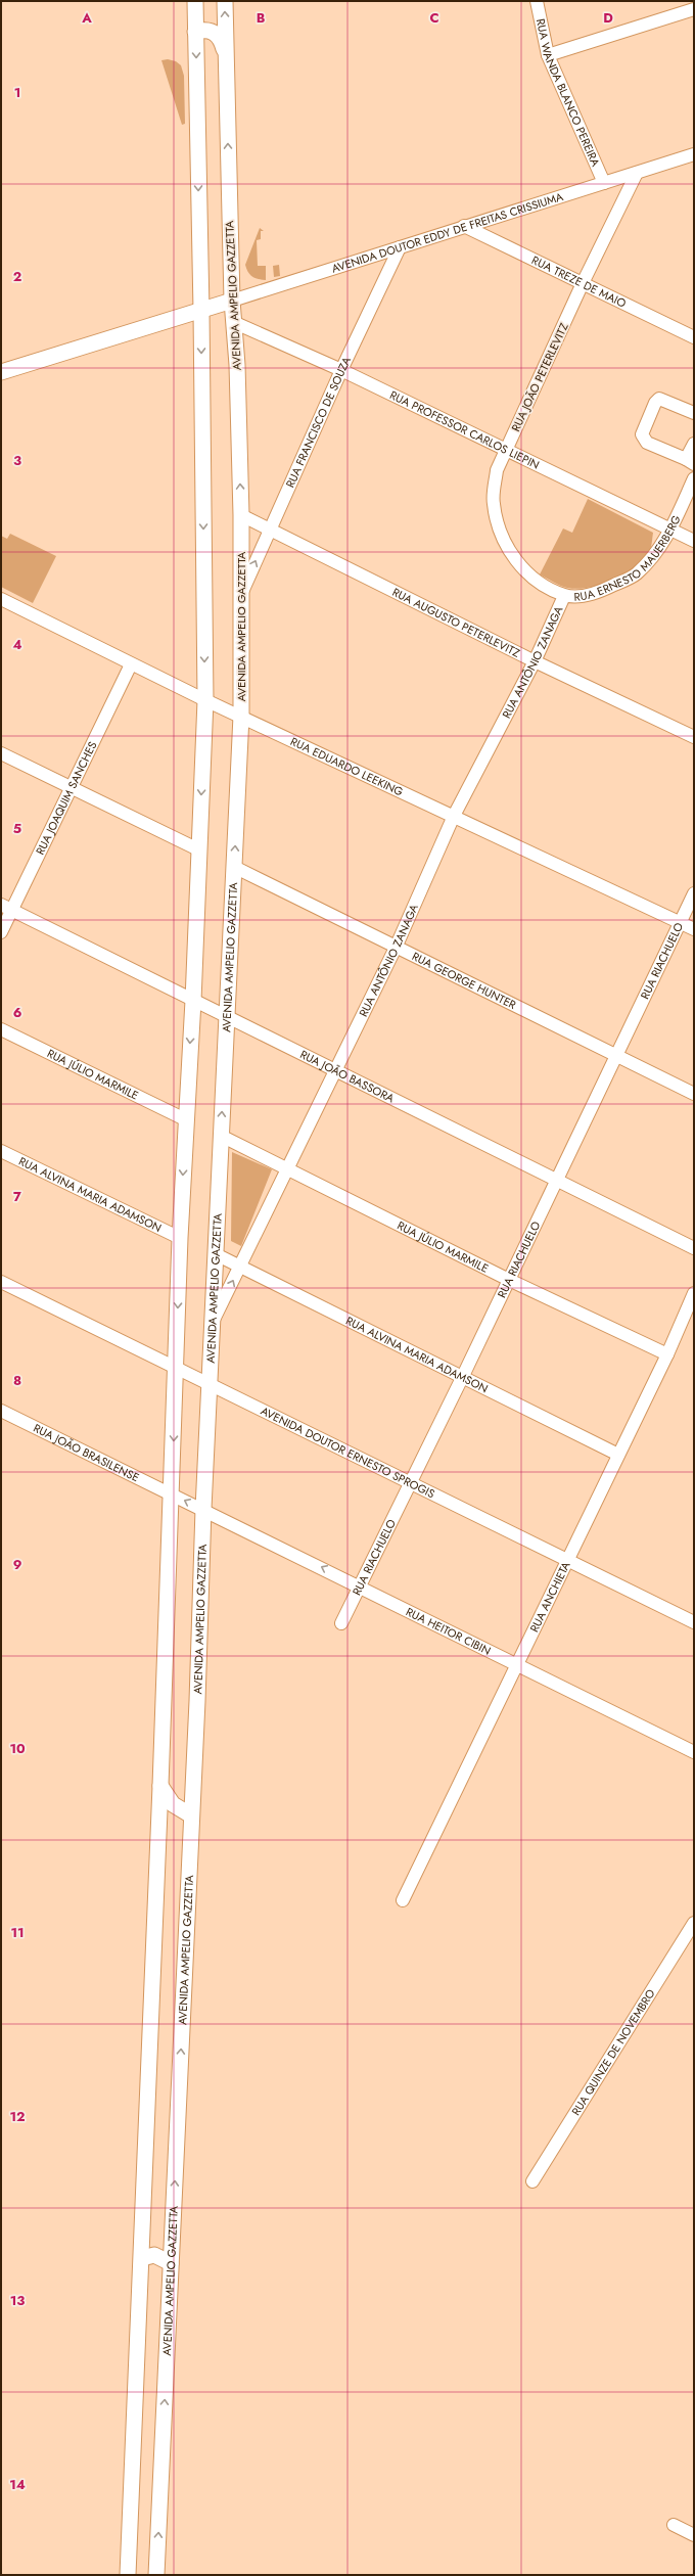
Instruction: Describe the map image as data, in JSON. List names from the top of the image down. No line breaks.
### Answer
{"streets":{"main road":["AVENIDA DOUTOR EDDY DE FREITAS CRISSIUMA","AVENIDA AMPELIO GAZZETTA"],"street":["RUA WANDA BLANCO PEREIRA","RUA TREZE DE MAIO","RUA JOÃO PETERLEVITZ","RUA FRANCISCO DE SOUZA","RUA PROFESSOR CARLOS LIEPIN","RUA ERNESTO MAUERBERG","RUA AUGUSTO PETERLEVITZ","RUA ANTÔNIO ZANAGA","RUA EDUARDO LEEKING","RUA JOAQUIM SANCHES","RUA RIACHUELO","RUA GEORGE HUNTER","RUA JÚLIO MARMILE","RUA JOÃO BASSORA","RUA ALVINA MARIA ADAMSON","RUA JOÃO BRASILENSE","AVENIDA DOUTOR ERNESTO SPROGIS","RUA ANCHIETA","RUA HEITOR CIBIN","RUA QUINZE DE NOVEMBRO"]},"crossings":[["RUA WANDA BLANCO PEREIRA","AVENIDA DOUTOR EDDY DE FREITAS CRISSIUMA"],["AVENIDA DOUTOR EDDY DE FREITAS CRISSIUMA","RUA TREZE DE MAIO"],["AVENIDA DOUTOR EDDY DE FREITAS CRISSIUMA","AVENIDA AMPELIO GAZZETTA"],["AVENIDA DOUTOR EDDY DE FREITAS CRISSIUMA","RUA JOÃO PETERLEVITZ"],["AVENIDA DOUTOR EDDY DE FREITAS CRISSIUMA","RUA FRANCISCO DE SOUZA"],["RUA TREZE DE MAIO","RUA JOÃO PETERLEVITZ"],["AVENIDA AMPELIO GAZZETTA","RUA FRANCISCO DE SOUZA"],["AVENIDA AMPELIO GAZZETTA","RUA PROFESSOR CARLOS LIEPIN"],["AVENIDA AMPELIO GAZZETTA","RUA AUGUSTO PETERLEVITZ"],["AVENIDA AMPELIO GAZZETTA","RUA ANTÔNIO ZANAGA"],["AVENIDA AMPELIO GAZZETTA","RUA EDUARDO LEEKING"],["AVENIDA AMPELIO GAZZETTA","RUA GEORGE HUNTER"],["AVENIDA AMPELIO GAZZETTA","RUA JÚLIO MARMILE"],["AVENIDA AMPELIO GAZZETTA","RUA JOÃO BASSORA"],["AVENIDA AMPELIO GAZZETTA","RUA ALVINA MARIA ADAMSON"],["AVENIDA AMPELIO GAZZETTA","RUA JOÃO BRASILENSE"],["AVENIDA AMPELIO GAZZETTA","AVENIDA DOUTOR ERNESTO SPROGIS"],["AVENIDA AMPELIO GAZZETTA","RUA HEITOR CIBIN"],["RUA JOÃO PETERLEVITZ","RUA PROFESSOR CARLOS LIEPIN"],["RUA JOÃO PETERLEVITZ","RUA ERNESTO MAUERBERG"],["RUA FRANCISCO DE SOUZA","RUA PROFESSOR CARLOS LIEPIN"],["RUA FRANCISCO DE SOUZA","RUA AUGUSTO PETERLEVITZ"],["RUA PROFESSOR CARLOS LIEPIN","RUA ERNESTO MAUERBERG"],["RUA ERNESTO MAUERBERG","RUA ANTÔNIO ZANAGA"],["RUA AUGUSTO PETERLEVITZ","RUA ANTÔNIO ZANAGA"],["RUA ANTÔNIO ZANAGA","RUA EDUARDO LEEKING"],["RUA ANTÔNIO ZANAGA","RUA GEORGE HUNTER"],["RUA ANTÔNIO ZANAGA","RUA JÚLIO MARMILE"],["RUA ANTÔNIO ZANAGA","RUA JOÃO BASSORA"],["RUA ANTÔNIO ZANAGA","RUA ALVINA MARIA ADAMSON"],["RUA EDUARDO LEEKING","RUA JOAQUIM SANCHES"],["RUA EDUARDO LEEKING","RUA RIACHUELO"],["RUA JOAQUIM SANCHES","RUA JOÃO BASSORA"],["RUA RIACHUELO","RUA GEORGE HUNTER"],["RUA RIACHUELO","RUA JÚLIO MARMILE"],["RUA RIACHUELO","RUA JOÃO BASSORA"],["RUA RIACHUELO","RUA ALVINA MARIA ADAMSON"],["RUA RIACHUELO","AVENIDA DOUTOR ERNESTO SPROGIS"],["RUA RIACHUELO","RUA HEITOR CIBIN"],["RUA JÚLIO MARMILE","RUA ANCHIETA"],["RUA ALVINA MARIA ADAMSON","RUA ANCHIETA"],["RUA JOÃO BRASILENSE","RUA HEITOR CIBIN"],["AVENIDA DOUTOR ERNESTO SPROGIS","RUA ANCHIETA"],["RUA ANCHIETA","RUA HEITOR CIBIN"]],"grid":{"columns":["A","B","C","D"],"rows":["1","2","3","4","5","6","7","8","9","10","11","12","13","14"]}}
